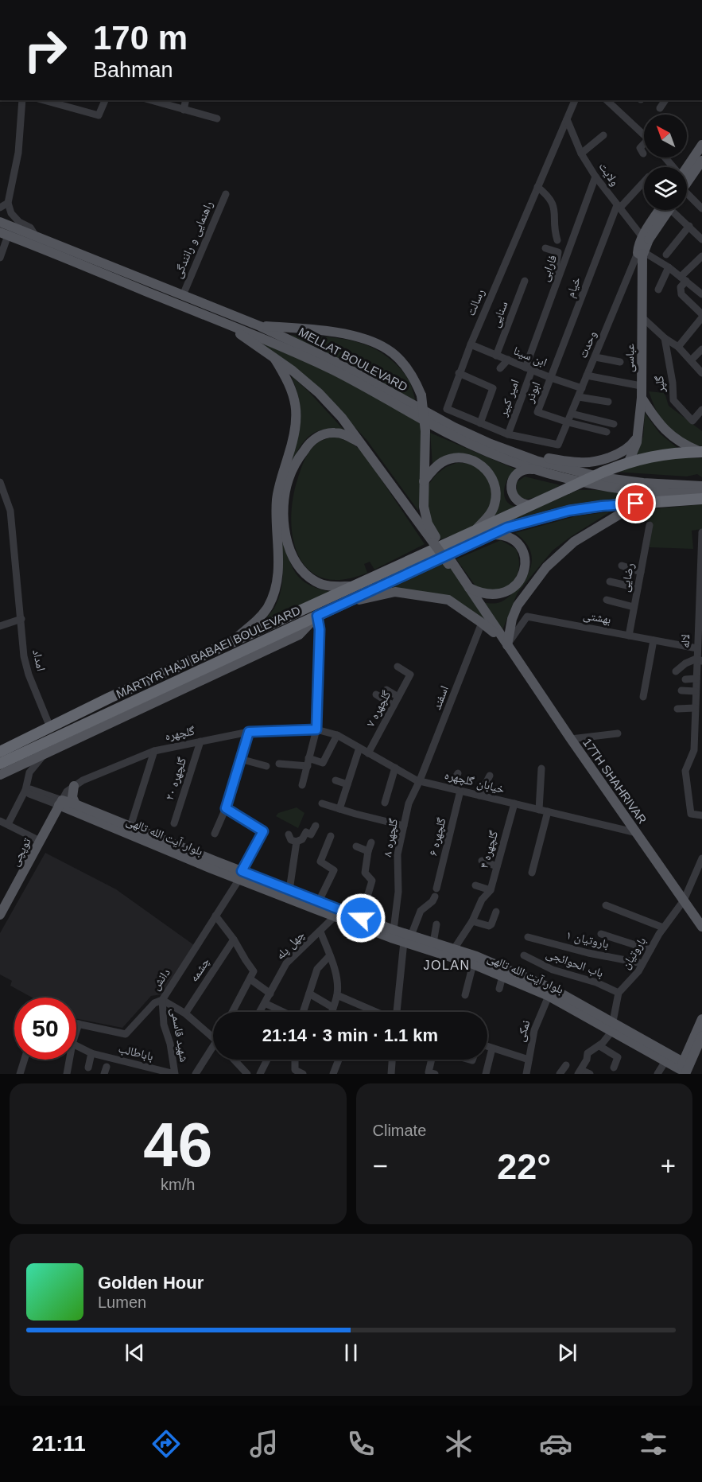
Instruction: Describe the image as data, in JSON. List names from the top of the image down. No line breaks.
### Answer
{"streets":{"highway":["MARTYR HAJI BABAEI BOULEVARD"],"main road":["عباسی","MELLAT BOULEVARD","17TH SHAHRIVAR","بلوار آیت الله تالهی","توپچی"],"street":["ولایت","راهنمایی و رانندگی","فارابی","خیام","رسالت","سنایی","وحدت","ابن سینا","گلپر","ابوذر","امیر کبیر","رضایی","بهشتی","لاله","امداد","اسفند","گلچهره ۷","گلچهره","گلچهره ۲۰","خیابان گلچهره","گلچهره ۶","گلچهره ۸","گلچهره ۴","۱ باروتیان","چهل پله","باروتیان","باب الحوائجی","چشمه","دانش","نمکی","شهید قاسمی","باباطالب"]},"crossings":[["ولایت","فارابی"],["ولایت","خیام"],["ولایت","رسالت"],["راهنمایی و رانندگی","MELLAT BOULEVARD"],["فارابی","ابن سینا"],["فارابی","امیر کبیر"],["خیام","ابن سینا"],["خیام","ابوذر"],["رسالت","وحدت"],["رسالت","ابن سینا"],["رسالت","امیر کبیر"],["سنایی","ابن سینا"],["وحدت","ابن سینا"],["وحدت","عباسی"],["وحدت","ابوذر"],["ابن سینا","ابوذر"],["ابن سینا","امیر کبیر"],["عباسی","MARTYR HAJI BABAEI BOULEVARD"],["رضایی","بهشتی"],["بهشتی","لاله"],["بهشتی","17TH SHAHRIVAR"],["MARTYR HAJI BABAEI BOULEVARD","امداد"],["اسفند","خیابان گلچهره"],["اسفند","گلچهره ۸"],["گلچهره ۷","خیابان گلچهره"],["گلچهره","گلچهره ۲۰"],["گلچهره","خیابان گلچهره"],["گلچهره","بلوار آیت الله تالهی"],["گلچهره","توپچی"],["17TH SHAHRIVAR","خیابان گلچهره"],["17TH SHAHRIVAR","باروتیان"],["خیابان گلچهره","گلچهره ۶"],["خیابان گلچهره","گلچهره ۸"],["خیابان گلچهره","گلچهره ۴"],["بلوار آیت الله تالهی","گلچهره ۶"],["بلوار آیت الله تالهی","گلچهره ۸"],["بلوار آیت الله تالهی","گلچهره ۴"],["بلوار آیت الله تالهی","توپچی"],["بلوار آیت الله تالهی","چهل پله"],["بلوار آیت الله تالهی","دانش"],["بلوار آیت الله تالهی","نمکی"],["۱ باروتیان","باروتیان"],["باروتیان","باب الحوائجی"],["دانش","شهید قاسمی"],["شهید قاسمی","باباطالب"]],"districts":["JOLAN"],"north":"top left","page":{"turn":["170 m","Bahman"],"limit":"50","trip":"21:14 · 3 min · 1.1 km","tile":[["46","km/h"],"Climate"],"heat":["−","22°","+"],"song":["Golden Hour","Lumen"],"tabs":"21:11"}}
